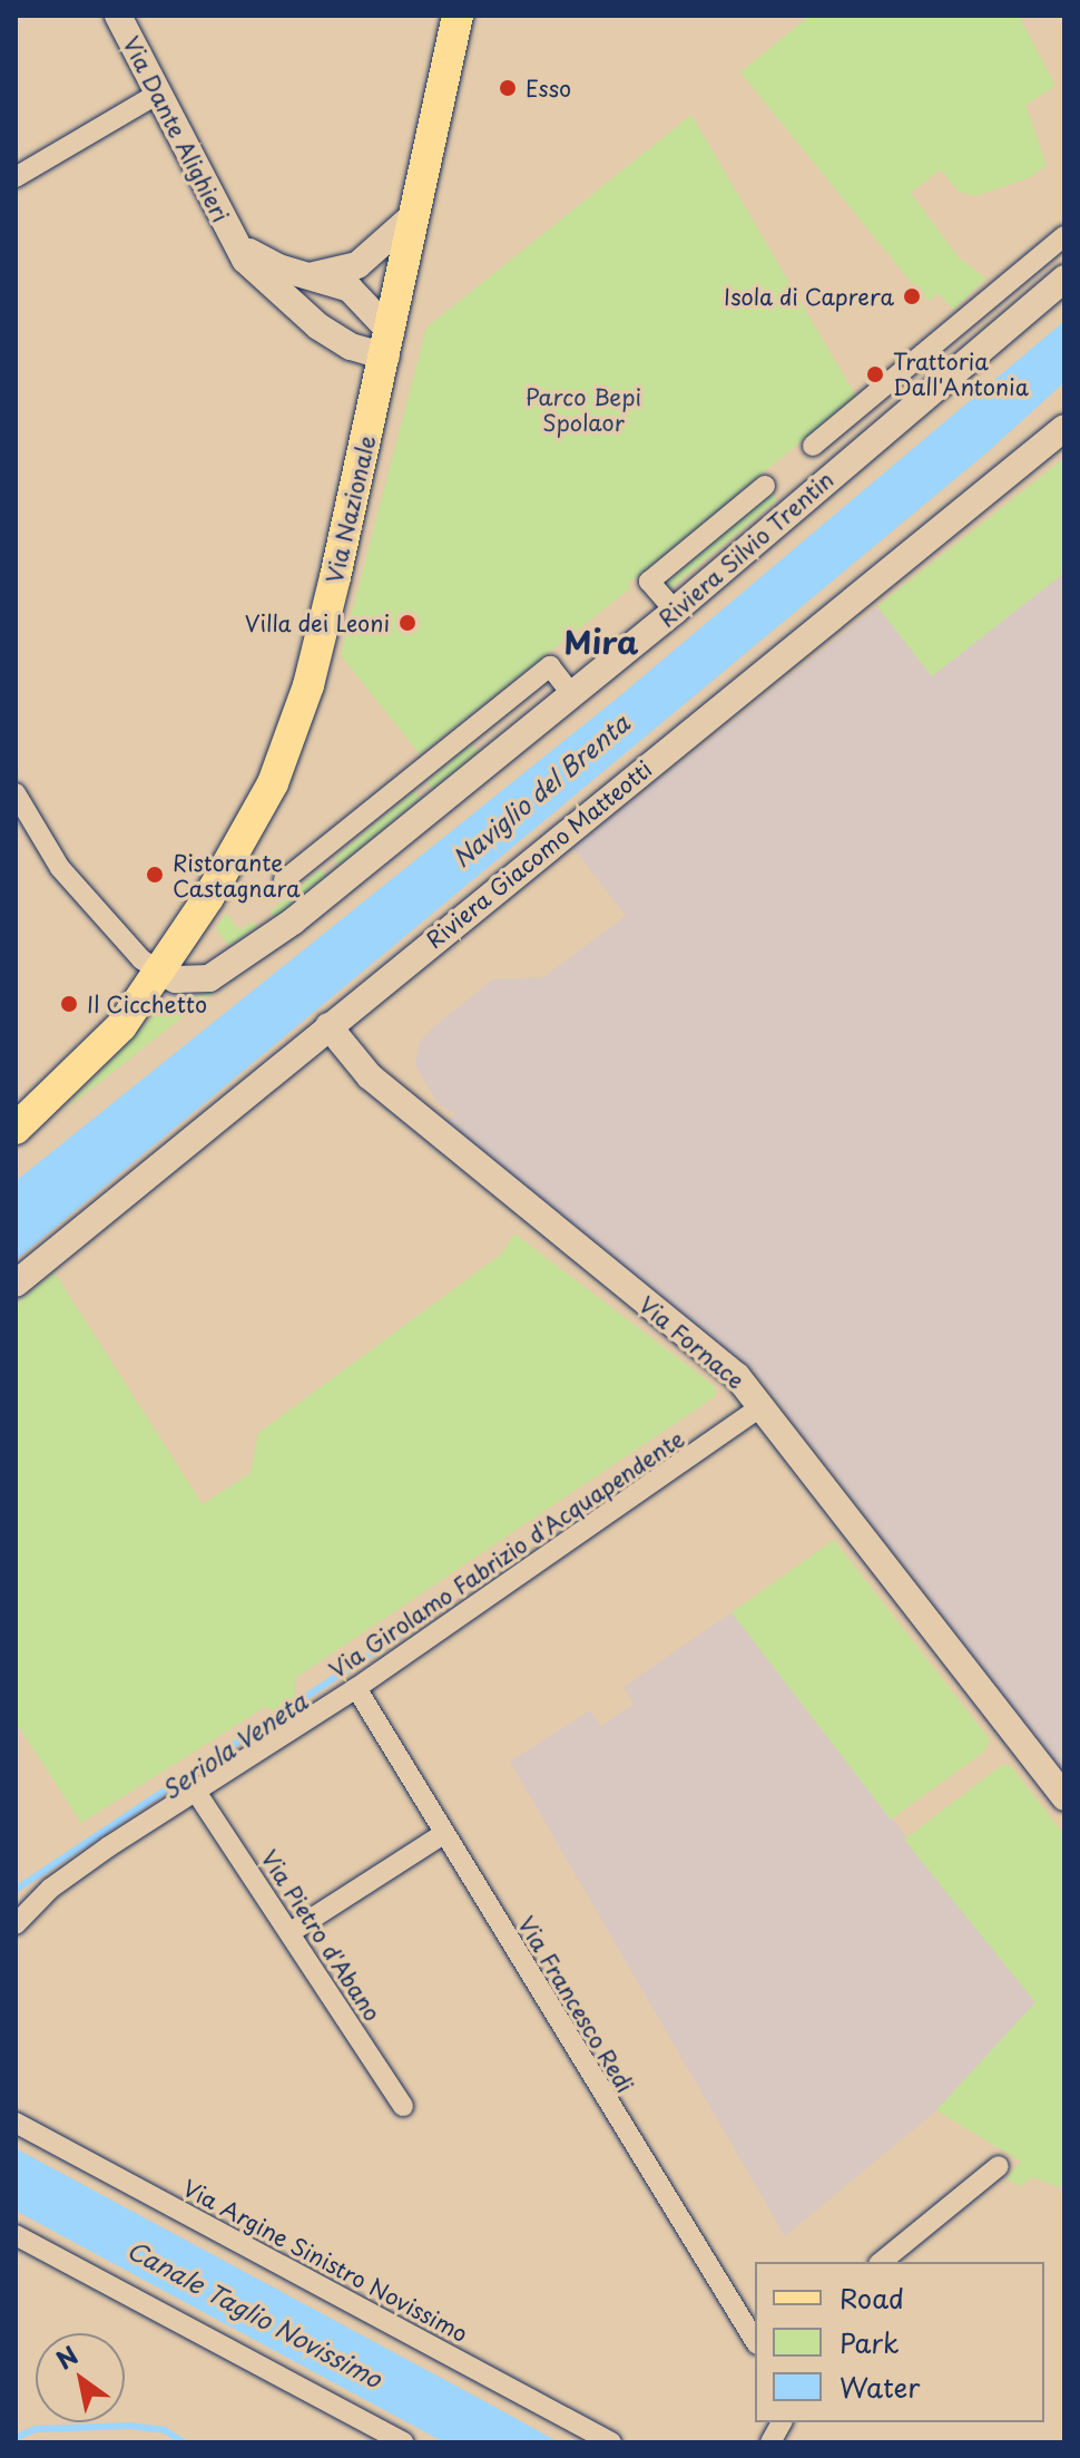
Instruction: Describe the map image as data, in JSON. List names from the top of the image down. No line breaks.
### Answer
{"streets":{"main road":["Via Nazionale"],"street":["Via Dante Alighieri","Riviera Silvio Trentin","Riviera Giacomo Matteotti","Via Fornace","Via Girolamo Fabrizio d'Acquapendente","Via Pietro d'Abano","Via Francesco Redi","Via Argine Sinistro Novissimo"]},"crossings":[["Via Dante Alighieri","Via Nazionale"],["Via Nazionale","Riviera Silvio Trentin"],["Riviera Giacomo Matteotti","Via Fornace"],["Via Fornace","Via Girolamo Fabrizio d'Acquapendente"],["Via Girolamo Fabrizio d'Acquapendente","Via Pietro d'Abano"],["Via Girolamo Fabrizio d'Acquapendente","Via Francesco Redi"]],"districts":["Mira"],"water":["Naviglio del Brenta","Seriola Veneta","Canale Taglio Novissimo"],"parks":["Parco Bepi Spolaor"],"places":["Esso","Isola di Caprera","Trattoria Dall'Antonia","Villa dei Leoni","Ristorante Castagnara","Il Cicchetto"],"legend":["Road","Park","Water"],"north":"top left"}
